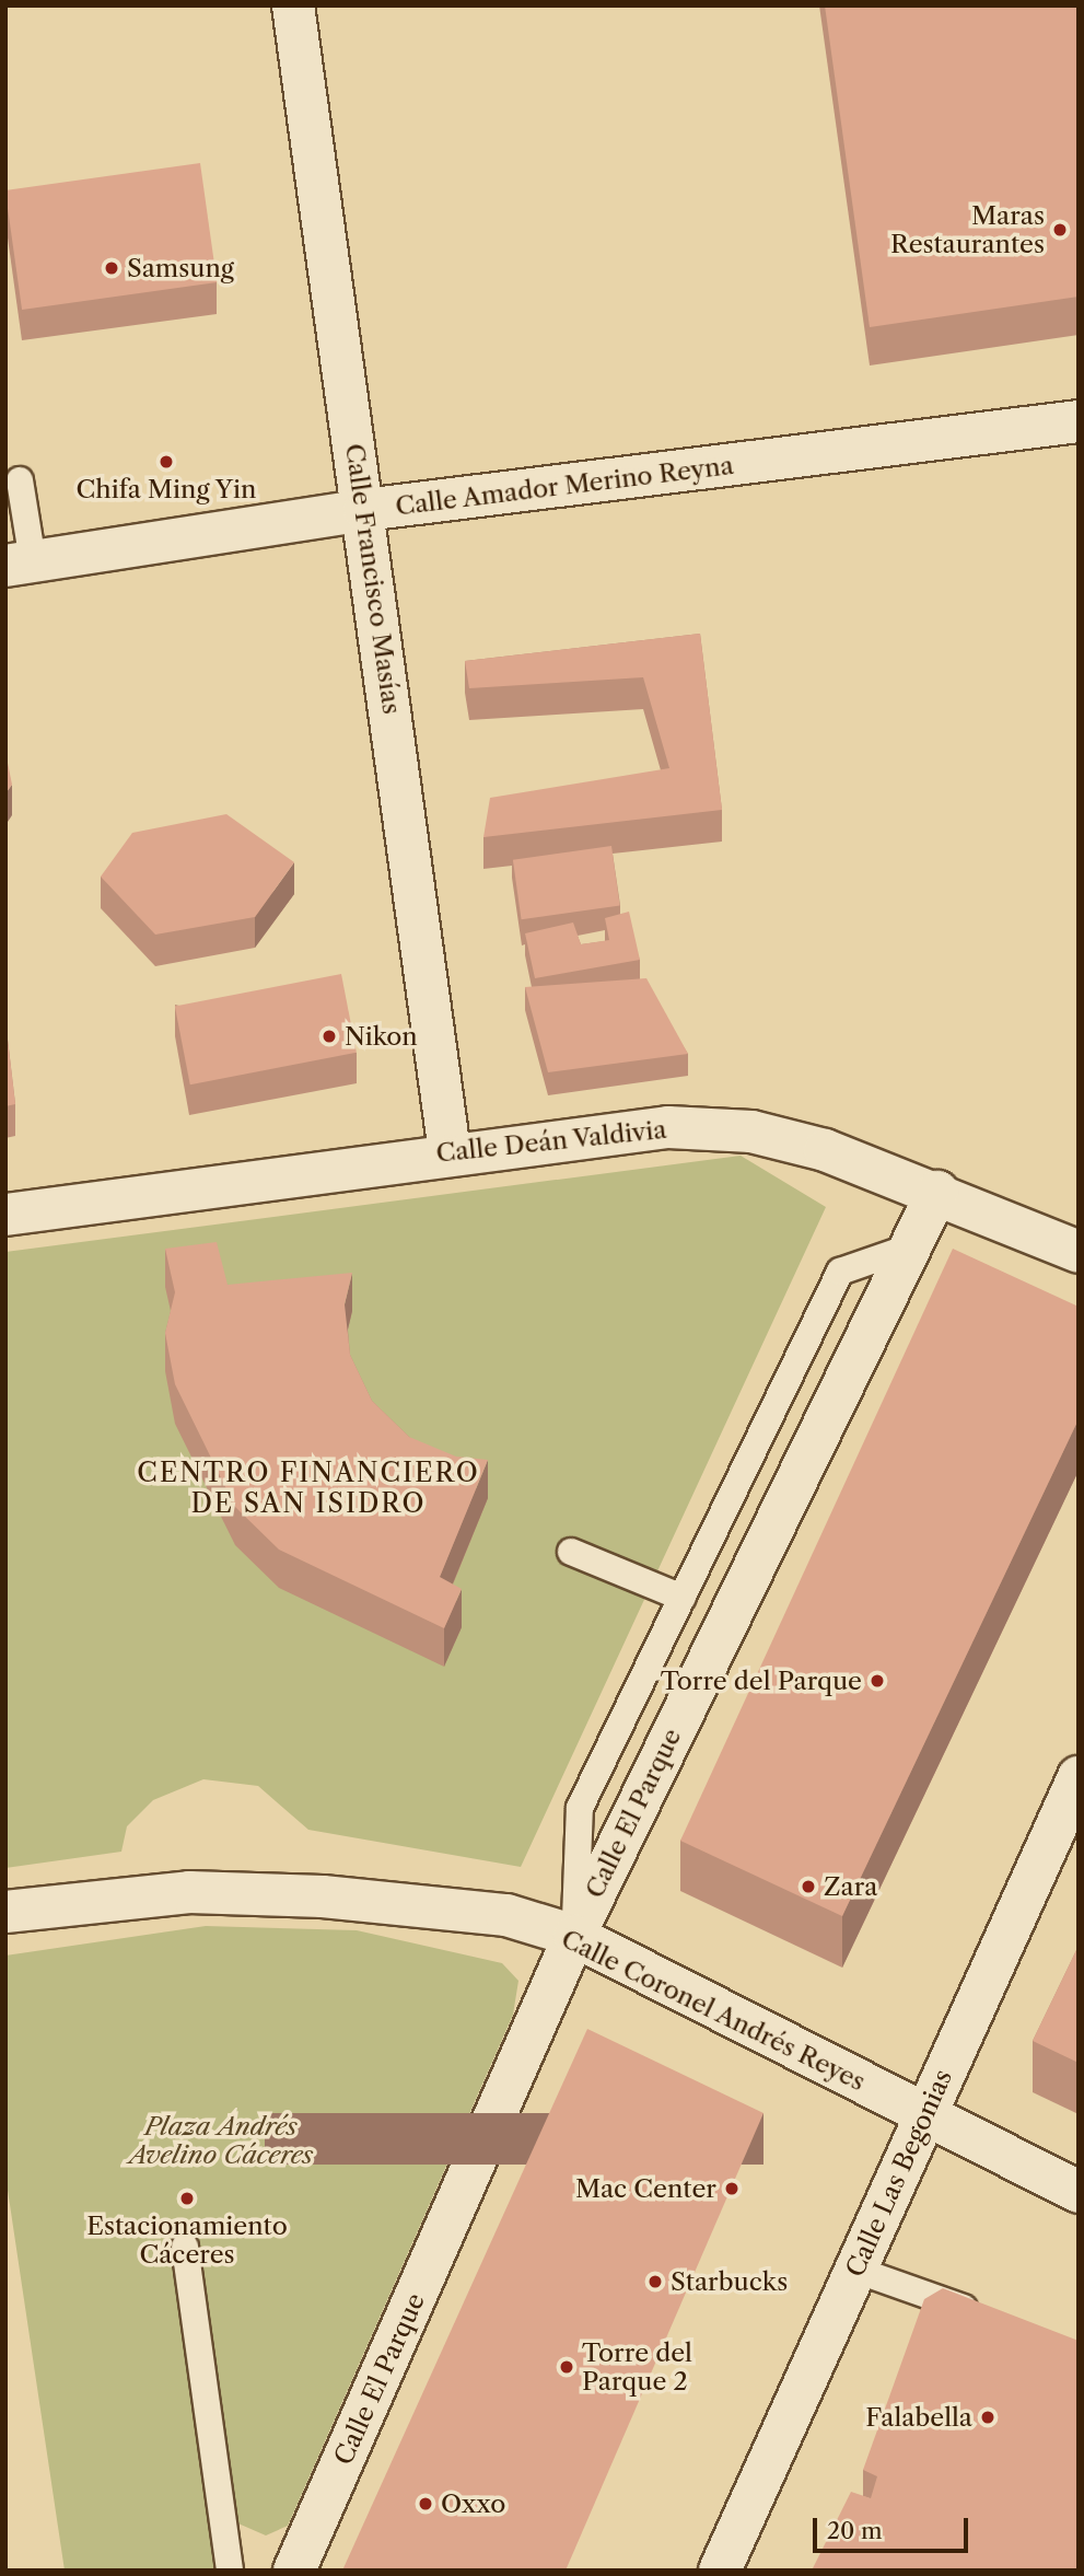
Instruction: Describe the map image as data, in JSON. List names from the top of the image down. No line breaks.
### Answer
{"streets":{"street":["Calle Amador Merino Reyna","Calle Francisco Masías","Calle Deán Valdivia","Calle El Parque","Calle Coronel Andrés Reyes","Calle Las Begonias"]},"crossings":[["Calle Amador Merino Reyna","Calle Francisco Masías"],["Calle Francisco Masías","Calle Deán Valdivia"],["Calle Deán Valdivia","Calle El Parque"],["Calle El Parque","Calle Coronel Andrés Reyes"],["Calle Coronel Andrés Reyes","Calle Las Begonias"]],"districts":["CENTRO FINANCIERO DE SAN ISIDRO"],"parks":["Plaza Andrés Avelino Cáceres"],"places":["Maras Restaurantes","Samsung","Chifa Ming Yin","Nikon","Torre del Parque","Zara","Mac Center","Estacionamiento Cáceres","Starbucks","Torre del Parque 2","Falabella","Oxxo"],"scale_bar":"20 m"}
